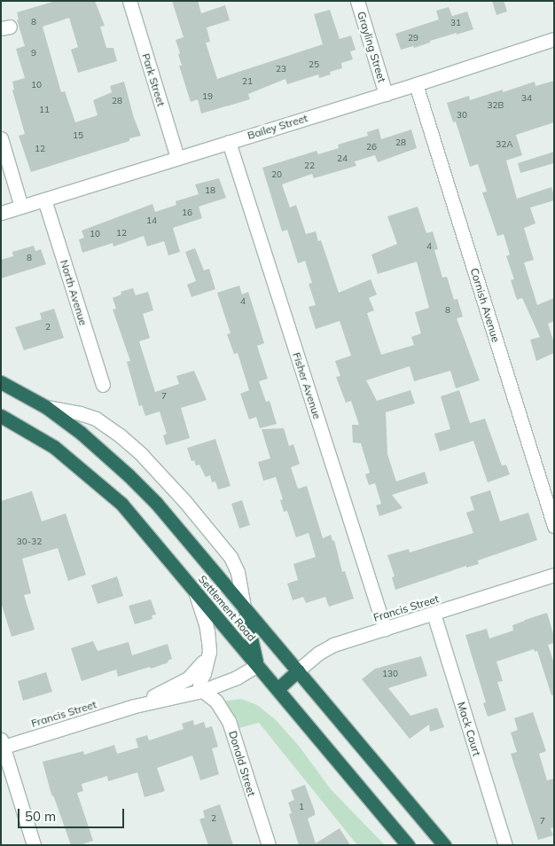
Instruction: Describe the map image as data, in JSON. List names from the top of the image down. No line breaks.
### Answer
{"streets":{"highway":["Settlement Road","Francis Street"],"street":["Grayling Street","Park Street","Bailey Street","North Avenue","Cornish Avenue","Fisher Avenue","Mack Court","Donald Street"]},"crossings":[["Grayling Street","Bailey Street"],["Park Street","Bailey Street"],["Bailey Street","North Avenue"],["Bailey Street","Cornish Avenue"],["Bailey Street","Fisher Avenue"],["Fisher Avenue","Francis Street"],["Settlement Road","Francis Street"],["Francis Street","Mack Court"],["Francis Street","Donald Street"]],"house_numbers":["8","31","29","9","25","23","21","10","19","34","28","32B","11","30","15","28","32A","26","12","24","22","20","18","16","14","12","10","4","8","4","8","2","7","30-32","130","1","2","7"],"scale_bar":"50 m"}
